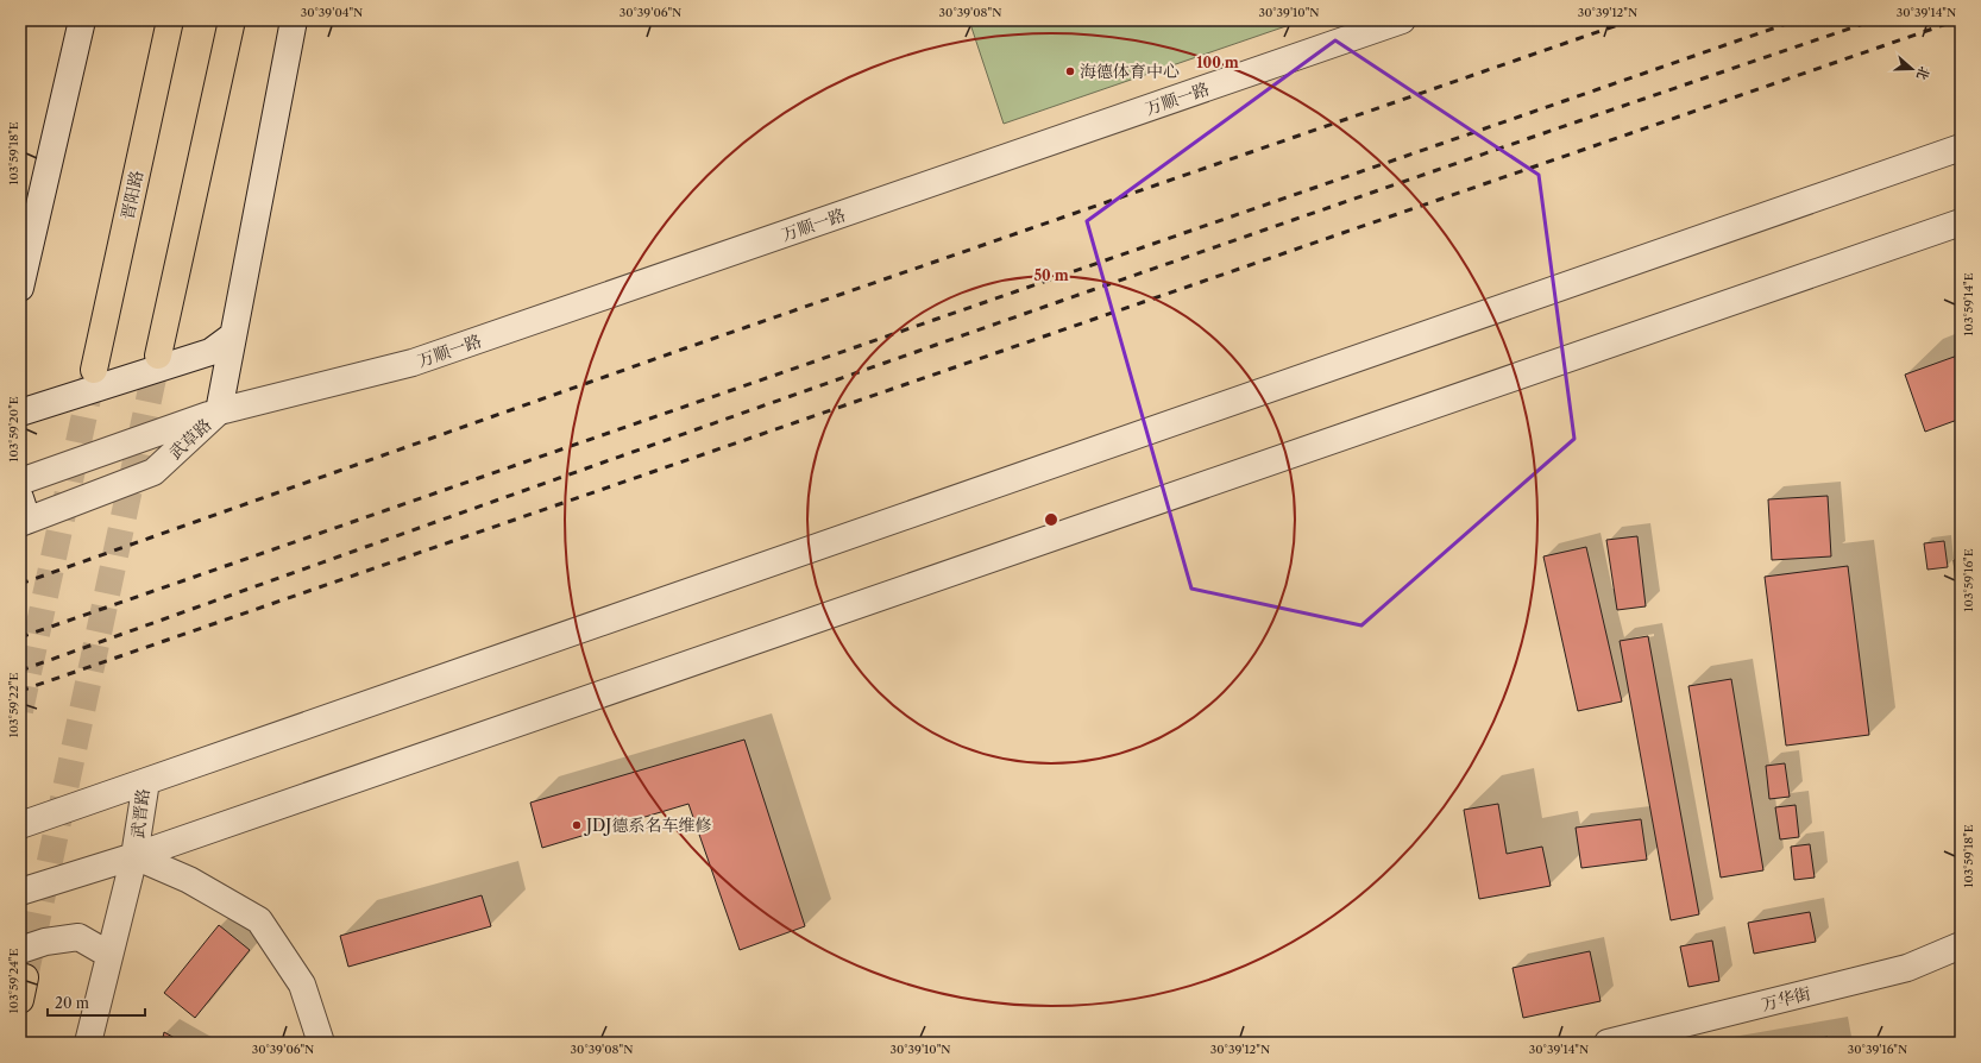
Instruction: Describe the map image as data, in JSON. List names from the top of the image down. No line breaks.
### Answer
{"streets":{"highway":["晋阳路"],"street":["万顺一路","武草路","武晋路","万华街"]},"crossings":[["万顺一路","武草路"]],"places":["海德体育中心","JDJ德系名车维修"],"scale_bar":"20 m","north":"right","coordinates":["30°39'04\"N","30°39'06\"N","30°39'08\"N","30°39'10\"N","30°39'12\"N","30°39'14\"N","103°59'18\"E","103°59'14\"E","103°59'20\"E","103°59'16\"E","103°59'22\"E","103°59'24\"E","30°39'16\"N"],"rings":["100 m","50 m"]}
